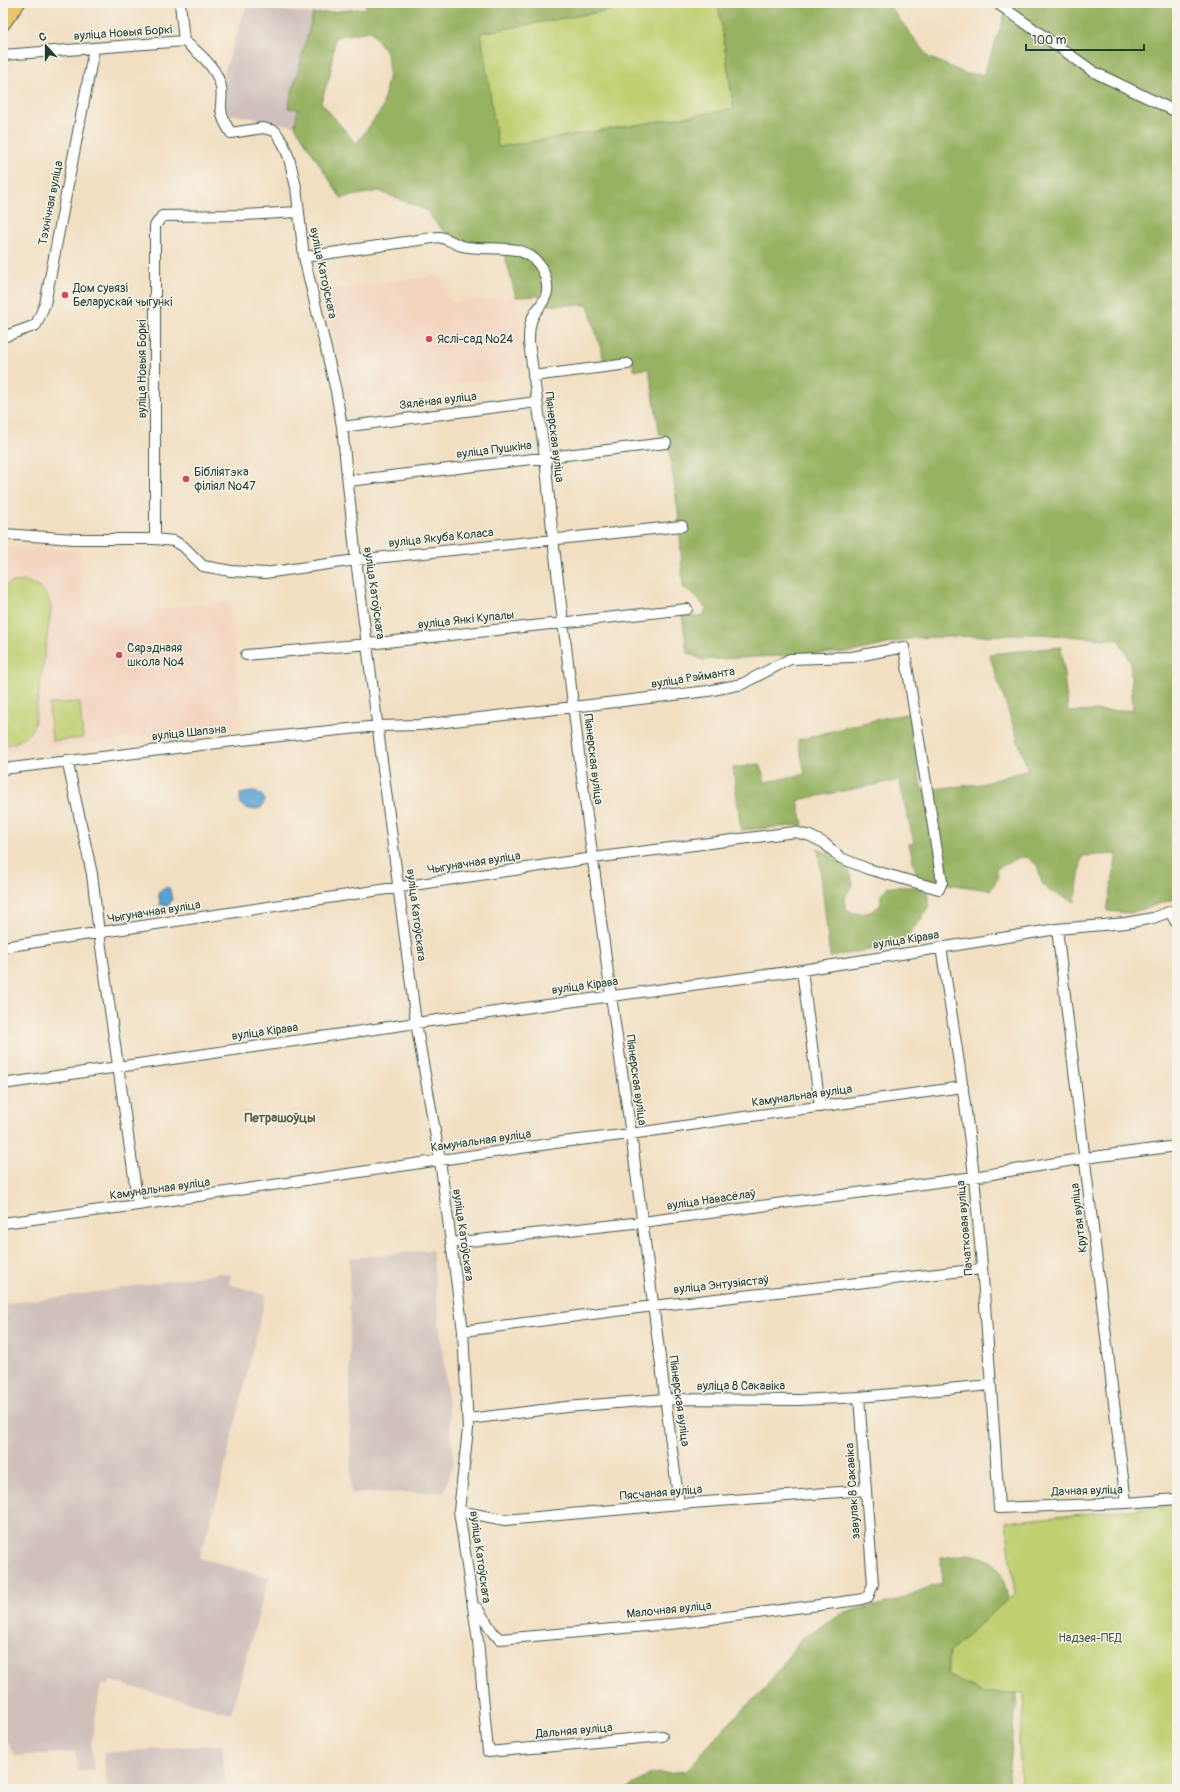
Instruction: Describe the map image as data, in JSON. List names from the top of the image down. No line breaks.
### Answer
{"streets":{"street":["вуліца Новыя Боркі","Тэхнічная вуліца","вуліца Катоўскага","Зялёная вуліца","Піянерская вуліца","вуліца Пушкіна","вуліца Якуба Коласа","вуліца Янкі Купалы","вуліца Рэйманта","вуліца Шапэна","Чыгуначная вуліца","вуліца Кірава","Камунальная вуліца","вуліца Навасёлаў","Крутая вуліца","Пачатковая вуліца","вуліца Энтузіястаў","вуліца 8 Сакавіка","завулак 8 Сакавіка","Дачная вуліца","Пясчаная вуліца","Малочная вуліца","Дальняя вуліца"]},"crossings":[["вуліца Новыя Боркі","Тэхнічная вуліца"],["вуліца Новыя Боркі","вуліца Катоўскага"],["вуліца Новыя Боркі","вуліца Якуба Коласа"],["вуліца Катоўскага","Зялёная вуліца"],["вуліца Катоўскага","Піянерская вуліца"],["вуліца Катоўскага","вуліца Пушкіна"],["вуліца Катоўскага","вуліца Якуба Коласа"],["вуліца Катоўскага","вуліца Янкі Купалы"],["вуліца Катоўскага","вуліца Рэйманта"],["вуліца Катоўскага","вуліца Шапэна"],["вуліца Катоўскага","Чыгуначная вуліца"],["вуліца Катоўскага","вуліца Кірава"],["вуліца Катоўскага","Камунальная вуліца"],["вуліца Катоўскага","вуліца Навасёлаў"],["вуліца Катоўскага","вуліца Энтузіястаў"],["вуліца Катоўскага","вуліца 8 Сакавіка"],["вуліца Катоўскага","Пясчаная вуліца"],["вуліца Катоўскага","Малочная вуліца"],["вуліца Катоўскага","Дальняя вуліца"],["Зялёная вуліца","Піянерская вуліца"],["Піянерская вуліца","вуліца Пушкіна"],["Піянерская вуліца","вуліца Якуба Коласа"],["Піянерская вуліца","вуліца Янкі Купалы"],["Піянерская вуліца","вуліца Рэйманта"],["Піянерская вуліца","Чыгуначная вуліца"],["Піянерская вуліца","вуліца Кірава"],["Піянерская вуліца","Камунальная вуліца"],["Піянерская вуліца","вуліца Навасёлаў"],["Піянерская вуліца","вуліца Энтузіястаў"],["Піянерская вуліца","вуліца 8 Сакавіка"],["Піянерская вуліца","Пясчаная вуліца"],["вуліца Рэйманта","вуліца Шапэна"],["вуліца Рэйманта","Чыгуначная вуліца"],["вуліца Кірава","Крутая вуліца"],["вуліца Кірава","Пачатковая вуліца"],["Камунальная вуліца","Пачатковая вуліца"],["вуліца Навасёлаў","Крутая вуліца"],["вуліца Навасёлаў","Пачатковая вуліца"],["Крутая вуліца","Дачная вуліца"],["Пачатковая вуліца","вуліца Энтузіястаў"],["Пачатковая вуліца","вуліца 8 Сакавіка"],["Пачатковая вуліца","Дачная вуліца"],["вуліца 8 Сакавіка","завулак 8 Сакавіка"],["завулак 8 Сакавіка","Пясчаная вуліца"],["завулак 8 Сакавіка","Малочная вуліца"]],"districts":["Петрашоўцы"],"parks":["Надзея-ПЕД"],"places":["Дом сувязі Беларускай чыгункі","Яслі-сад №24","Бібліятэка філіял №47","Сярэднаяя школа №4"],"scale_bar":"100 m","north":"top"}
